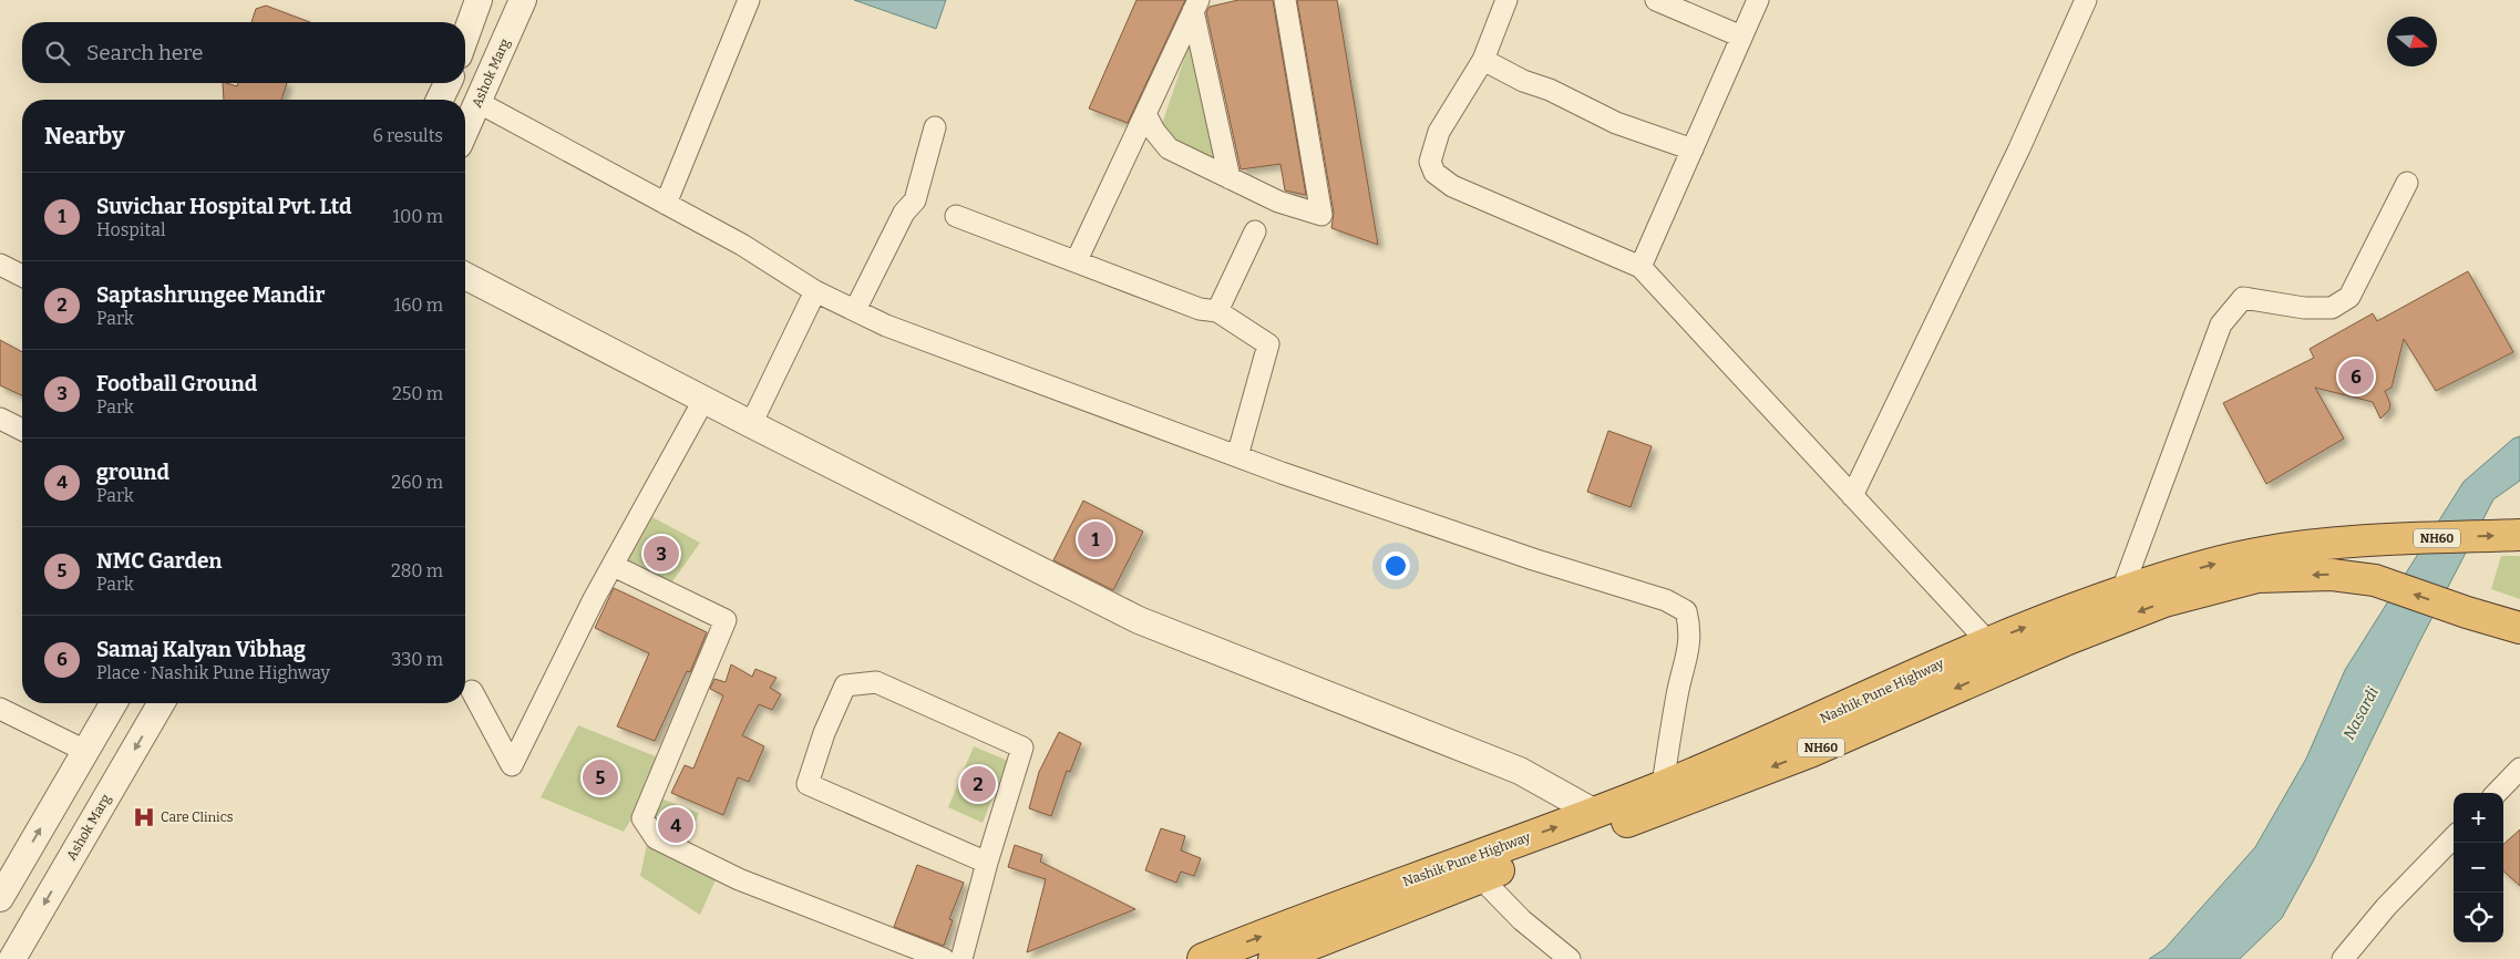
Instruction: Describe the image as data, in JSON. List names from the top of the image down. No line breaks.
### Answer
{"streets":{"highway":["NH60","Nashik Pune Highway"],"street":["Ashok Marg"]},"water":["Nasardi"],"places":{"hospital":["Care Clinics"]},"north":"right","page":{"search":"Search here","heading":["Nearby","6 results"],"list":[{"mark":"1","name":"Suvichar Hospital Pvt. Ltd","note":"Hospital","value":"100 m"},{"mark":"2","name":"Saptashrungee Mandir","note":"Park","value":"160 m"},{"mark":"3","name":"Football Ground","note":"Park","value":"250 m"},{"mark":"4","name":"ground","note":"Park","value":"260 m"},{"mark":"5","name":"NMC Garden","note":"Park","value":"280 m"},{"mark":"6","name":"Samaj Kalyan Vibhag","note":"Place · Nashik Pune Highway","value":"330 m"}],"pins":["6","1","3","5","2","4"],"map_buttons":["+","−"]}}
